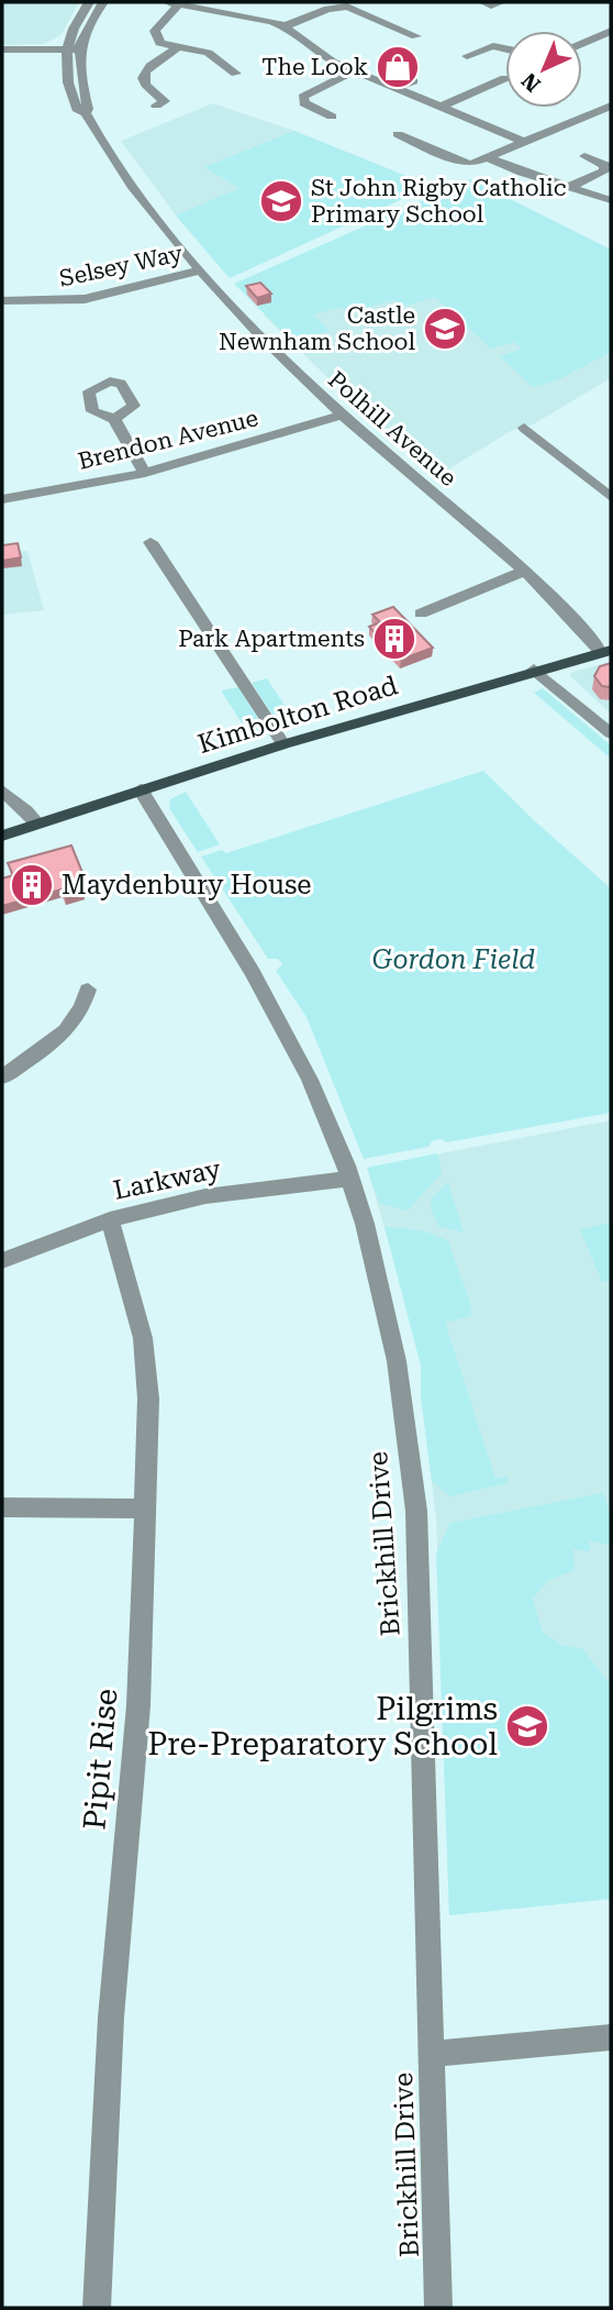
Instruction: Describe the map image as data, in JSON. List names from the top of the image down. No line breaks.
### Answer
{"streets":{"main road":["Kimbolton Road"],"street":["Selsey Way","Polhill Avenue","Brendon Avenue","Larkway","Brickhill Drive","Pipit Rise"]},"crossings":[["Selsey Way","Polhill Avenue"],["Polhill Avenue","Brendon Avenue"],["Polhill Avenue","Kimbolton Road"],["Kimbolton Road","Brickhill Drive"],["Larkway","Brickhill Drive"],["Larkway","Pipit Rise"]],"parks":["Gordon Field"],"places":{"shop":["The Look"],"school or university":["St John Rigby Catholic Primary School","Castle Newnham School","Pilgrims Pre-Preparatory School"],"building":["Park Apartments","Maydenbury House"]},"north":"bottom left"}
